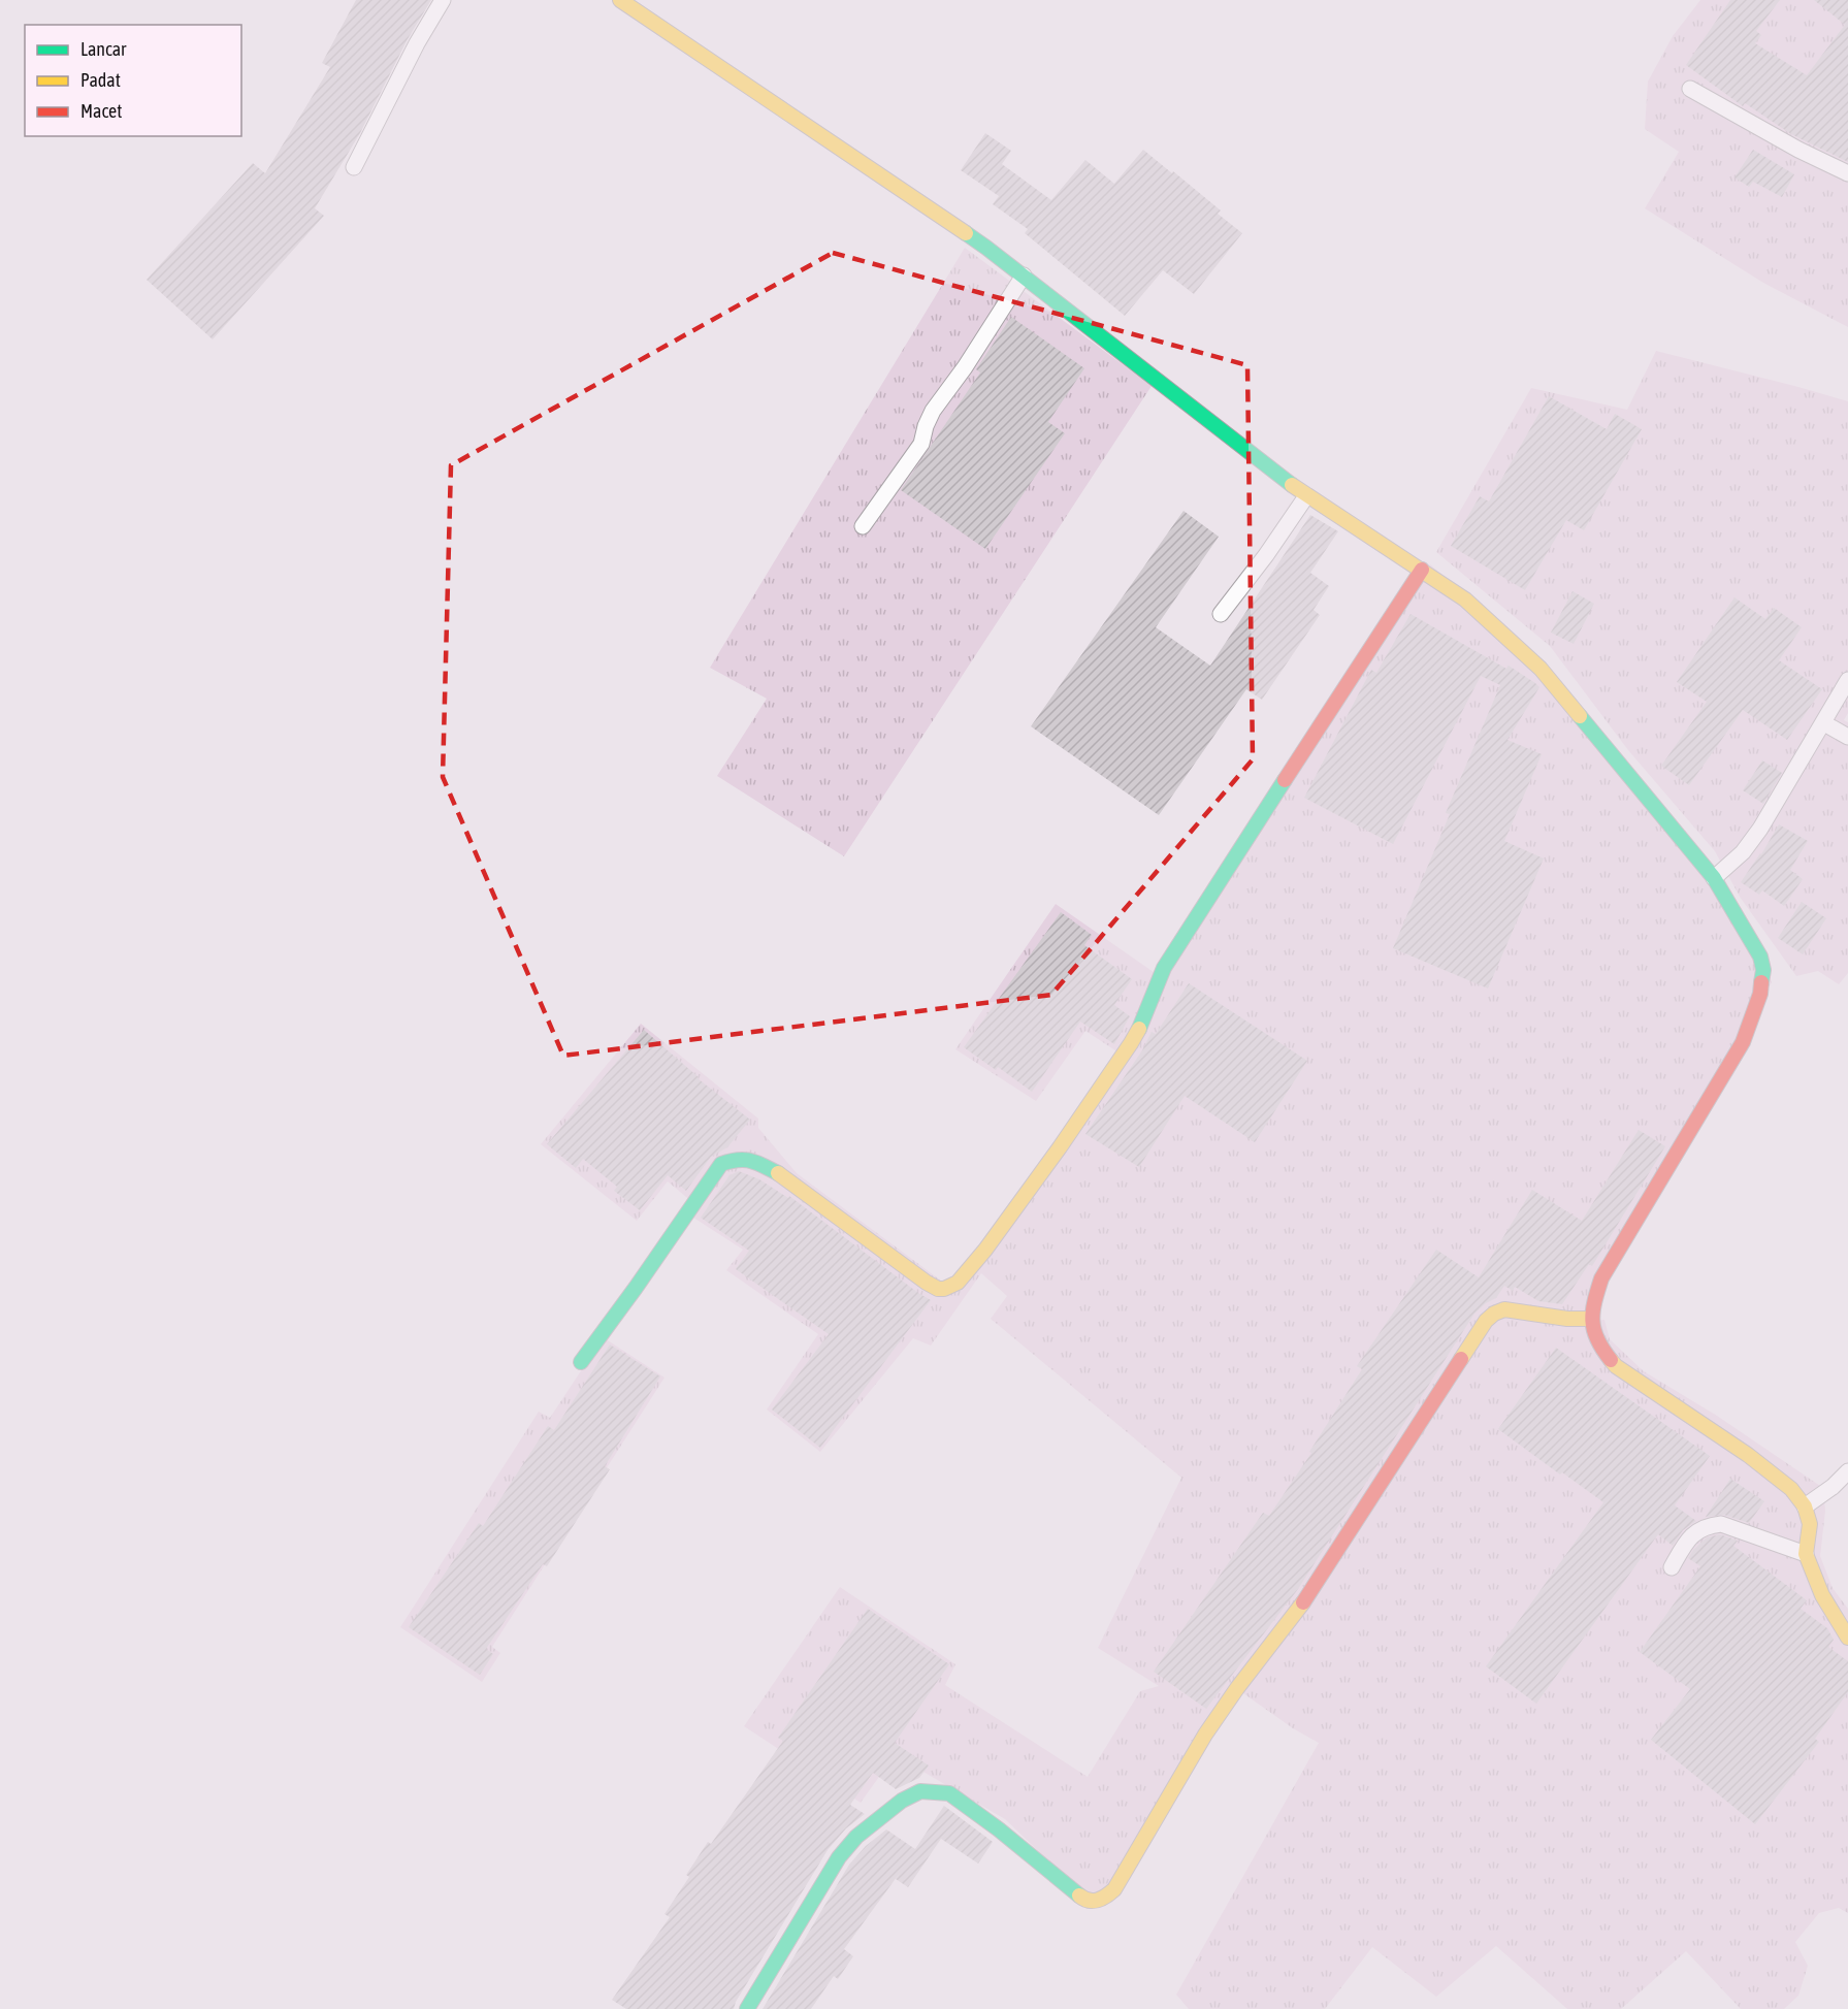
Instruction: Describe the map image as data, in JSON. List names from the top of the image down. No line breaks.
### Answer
{"legend":["Lancar","Padat","Macet"]}
